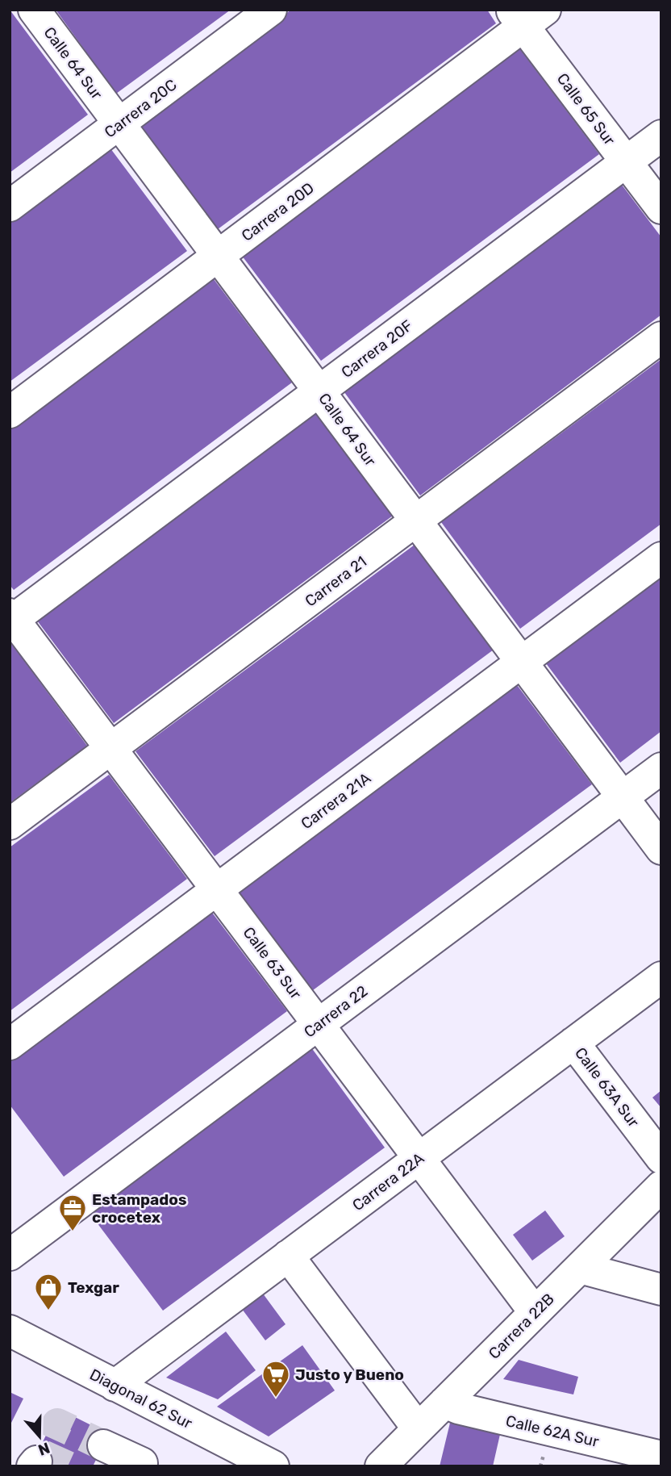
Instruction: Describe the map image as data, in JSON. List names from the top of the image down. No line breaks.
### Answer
{"streets":{"street":["Calle 64 Sur","Carrera 20C","Calle 65 Sur","Carrera 20D","Carrera 20F","Carrera 21","Carrera 21A","Calle 63 Sur","Carrera 22","Calle 63A Sur","Carrera 22A","Carrera 22B","Diagonal 62 Sur","Calle 62A Sur"]},"crossings":[["Calle 64 Sur","Carrera 20C"],["Calle 64 Sur","Carrera 20D"],["Calle 64 Sur","Carrera 20F"],["Calle 64 Sur","Carrera 21"],["Calle 64 Sur","Carrera 21A"],["Calle 64 Sur","Carrera 22"],["Calle 65 Sur","Carrera 20D"],["Calle 65 Sur","Carrera 20F"],["Carrera 20F","Calle 63 Sur"],["Carrera 21","Calle 63 Sur"],["Carrera 21A","Calle 63 Sur"],["Calle 63 Sur","Carrera 22"],["Calle 63 Sur","Carrera 22A"],["Calle 63 Sur","Carrera 22B"],["Calle 63A Sur","Carrera 22A"],["Carrera 22A","Diagonal 62 Sur"],["Carrera 22B","Calle 62A Sur"]],"places":{"office":["Estampados crocetex"],"shop":["Texgar"],"supermarket":["Justo y Bueno"]},"north":"bottom"}
